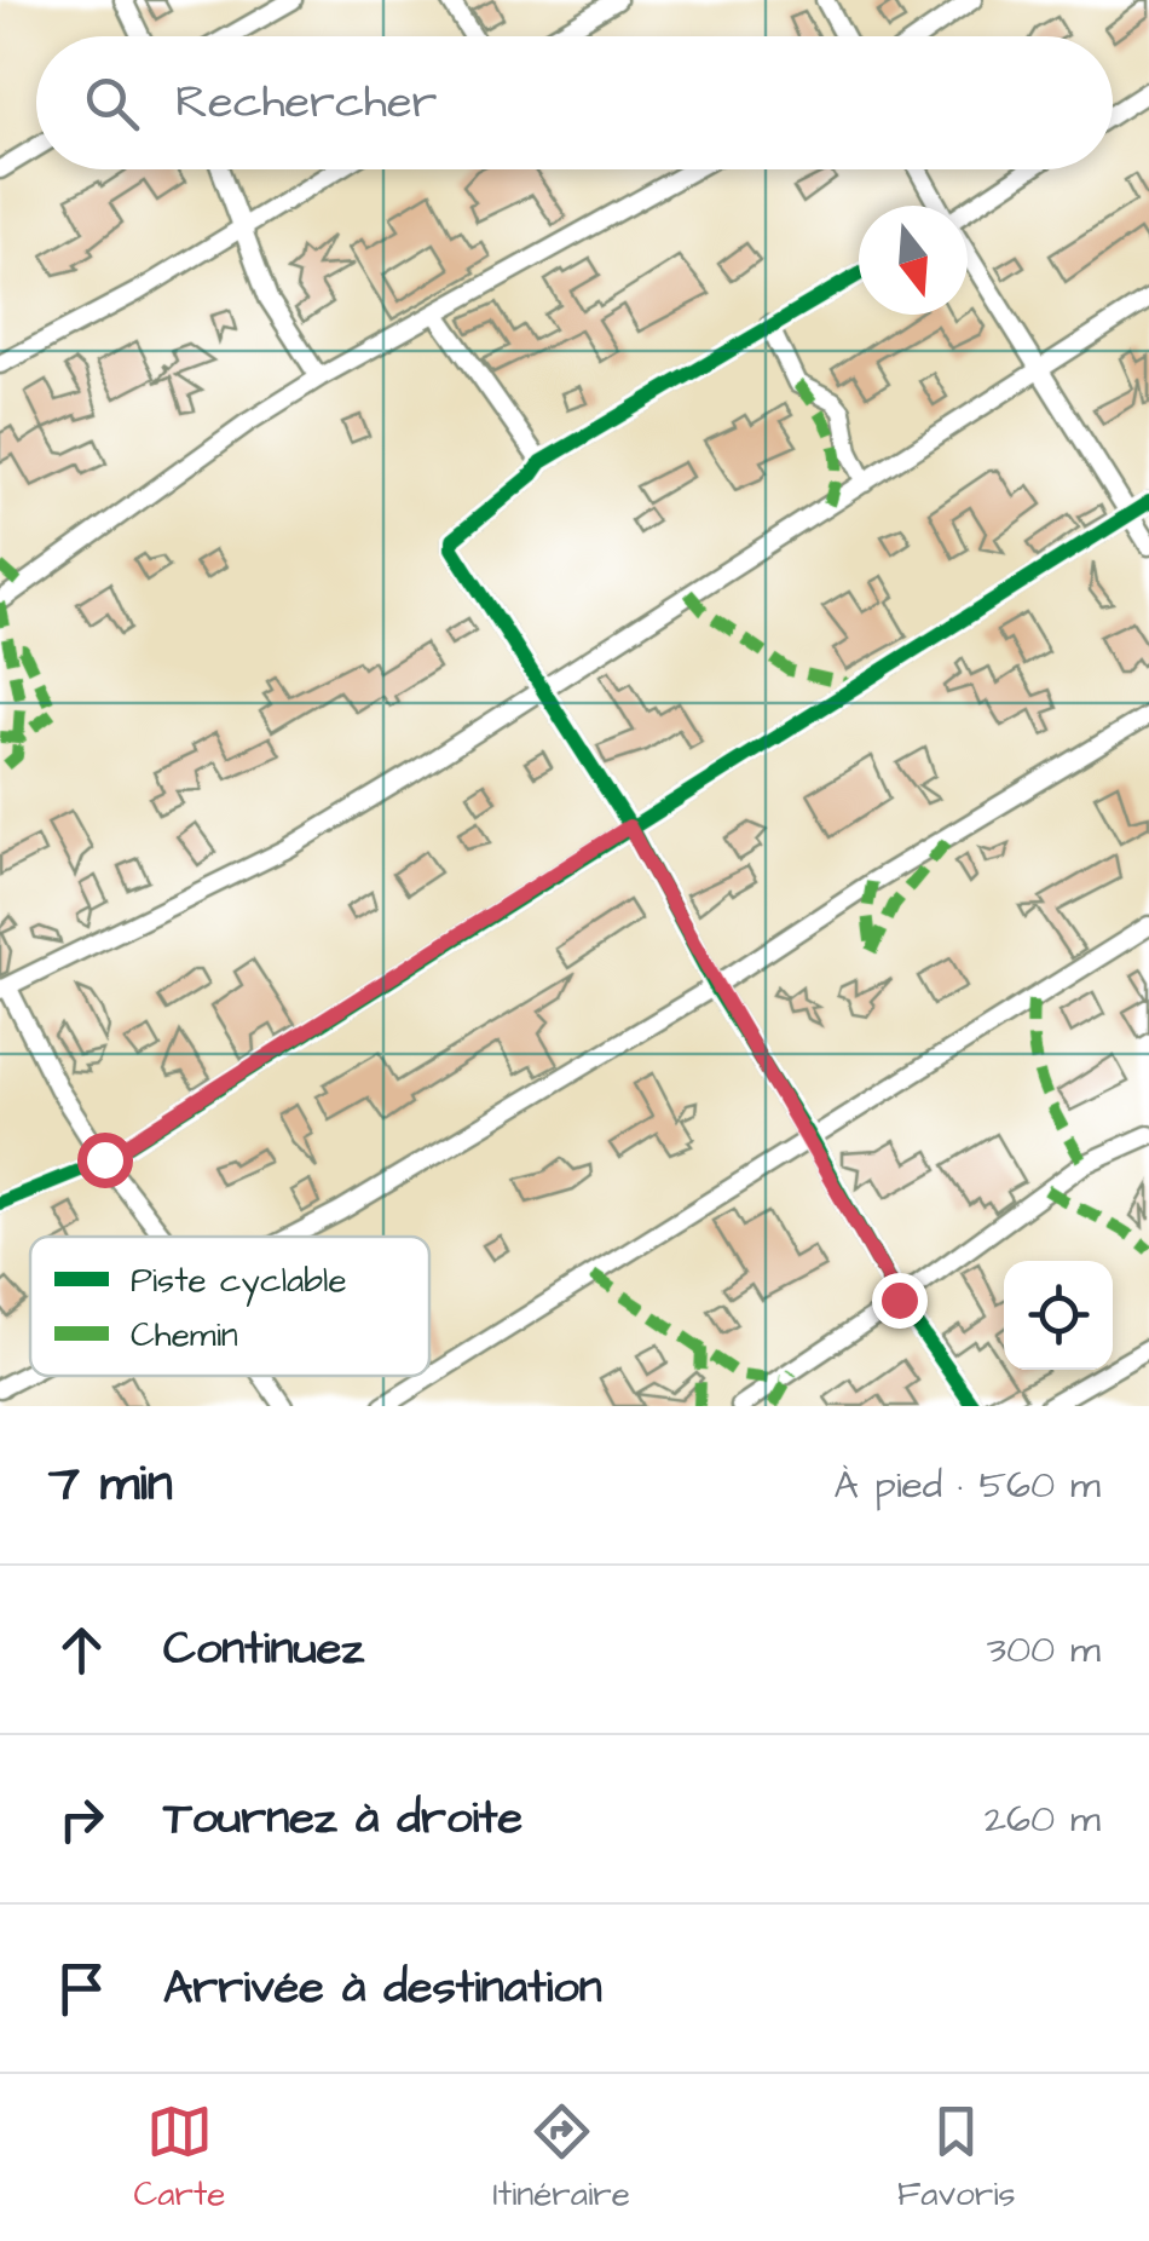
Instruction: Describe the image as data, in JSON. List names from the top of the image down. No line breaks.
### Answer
{"legend":["Piste cyclable","Chemin"],"north":"bottom","page":{"search":"Rechercher","heading":["7 min","À pied · 560 m"],"list":[["Continuez","300 m"],["Tournez à droite","260 m"],"Arrivée à destination"],"nav":["Carte","Itinéraire","Favoris"]}}
